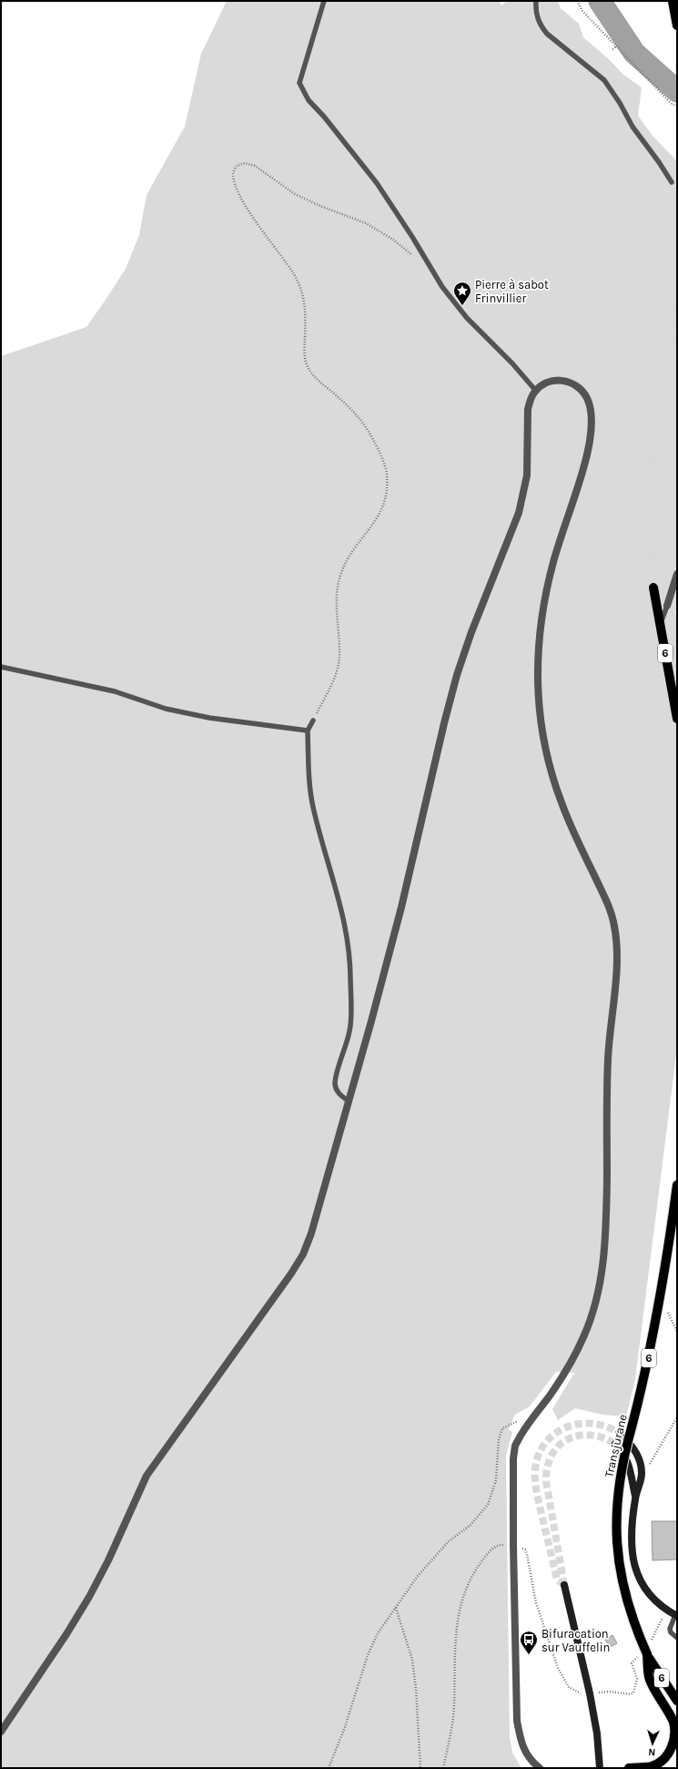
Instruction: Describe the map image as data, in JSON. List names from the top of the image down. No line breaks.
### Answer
{"streets":{"main road":["6","Transjurane"]},"places":{"place":["Pierre à sabot Frinvillier"],"bus stop":["Bifuracation sur Vauffelin"]},"north":"bottom"}
